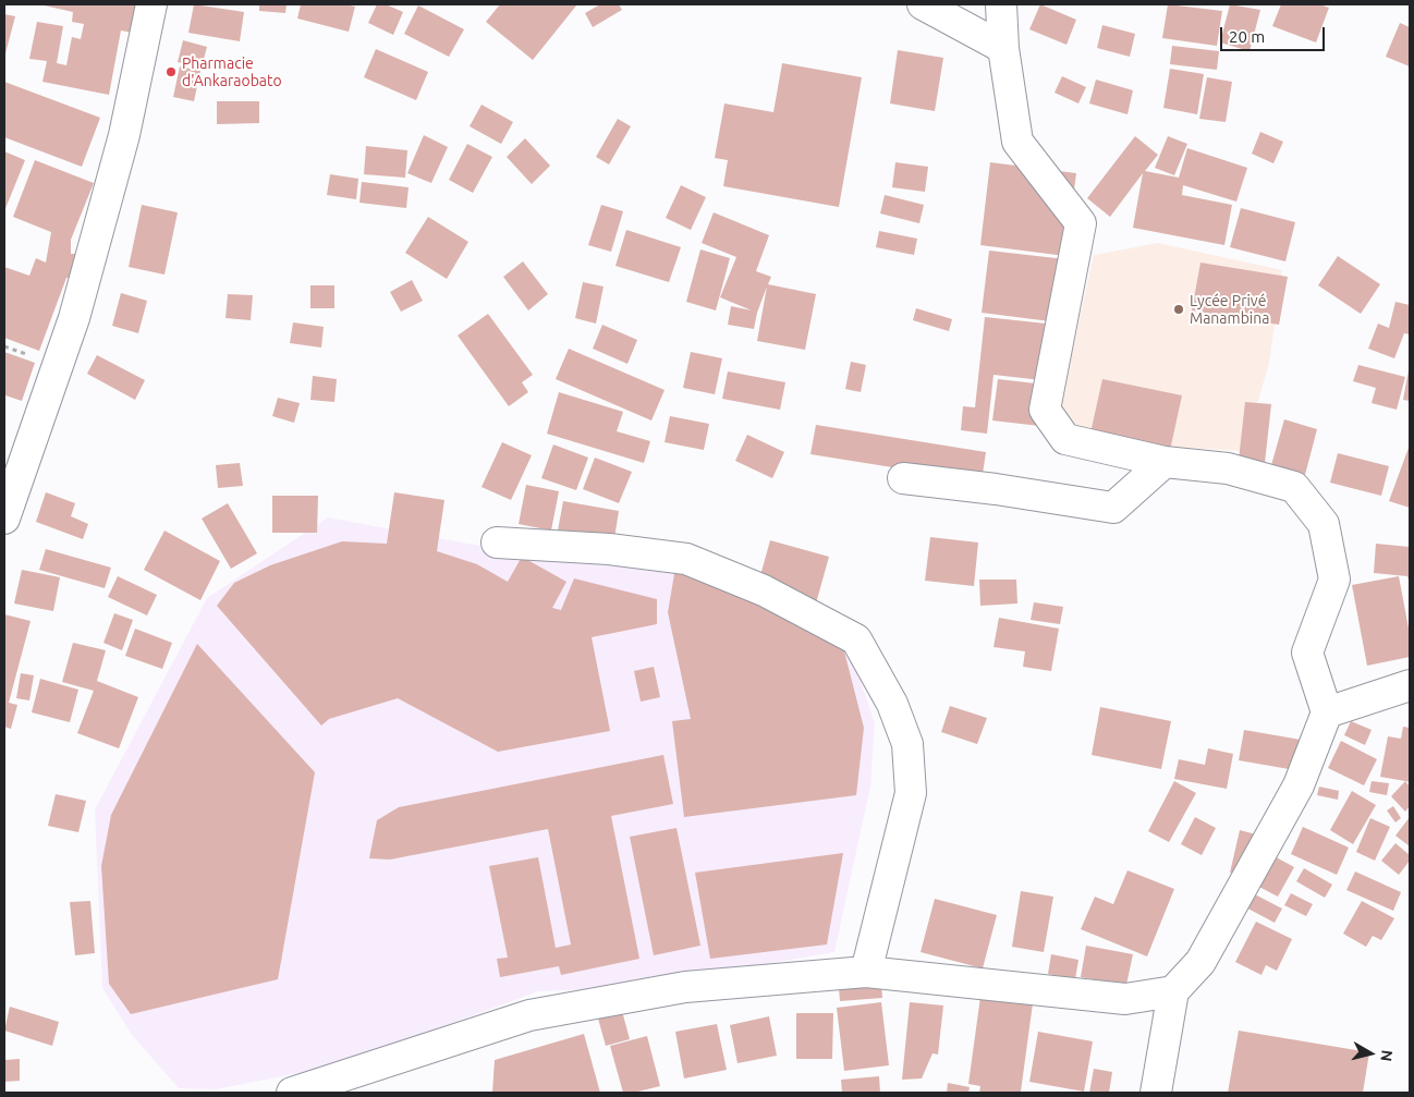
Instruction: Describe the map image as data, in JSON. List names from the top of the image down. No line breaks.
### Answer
{"places":["Pharmacie d'Ankaraobato","Lycée Privé Manambina"],"scale_bar":"20 m","north":"right"}
